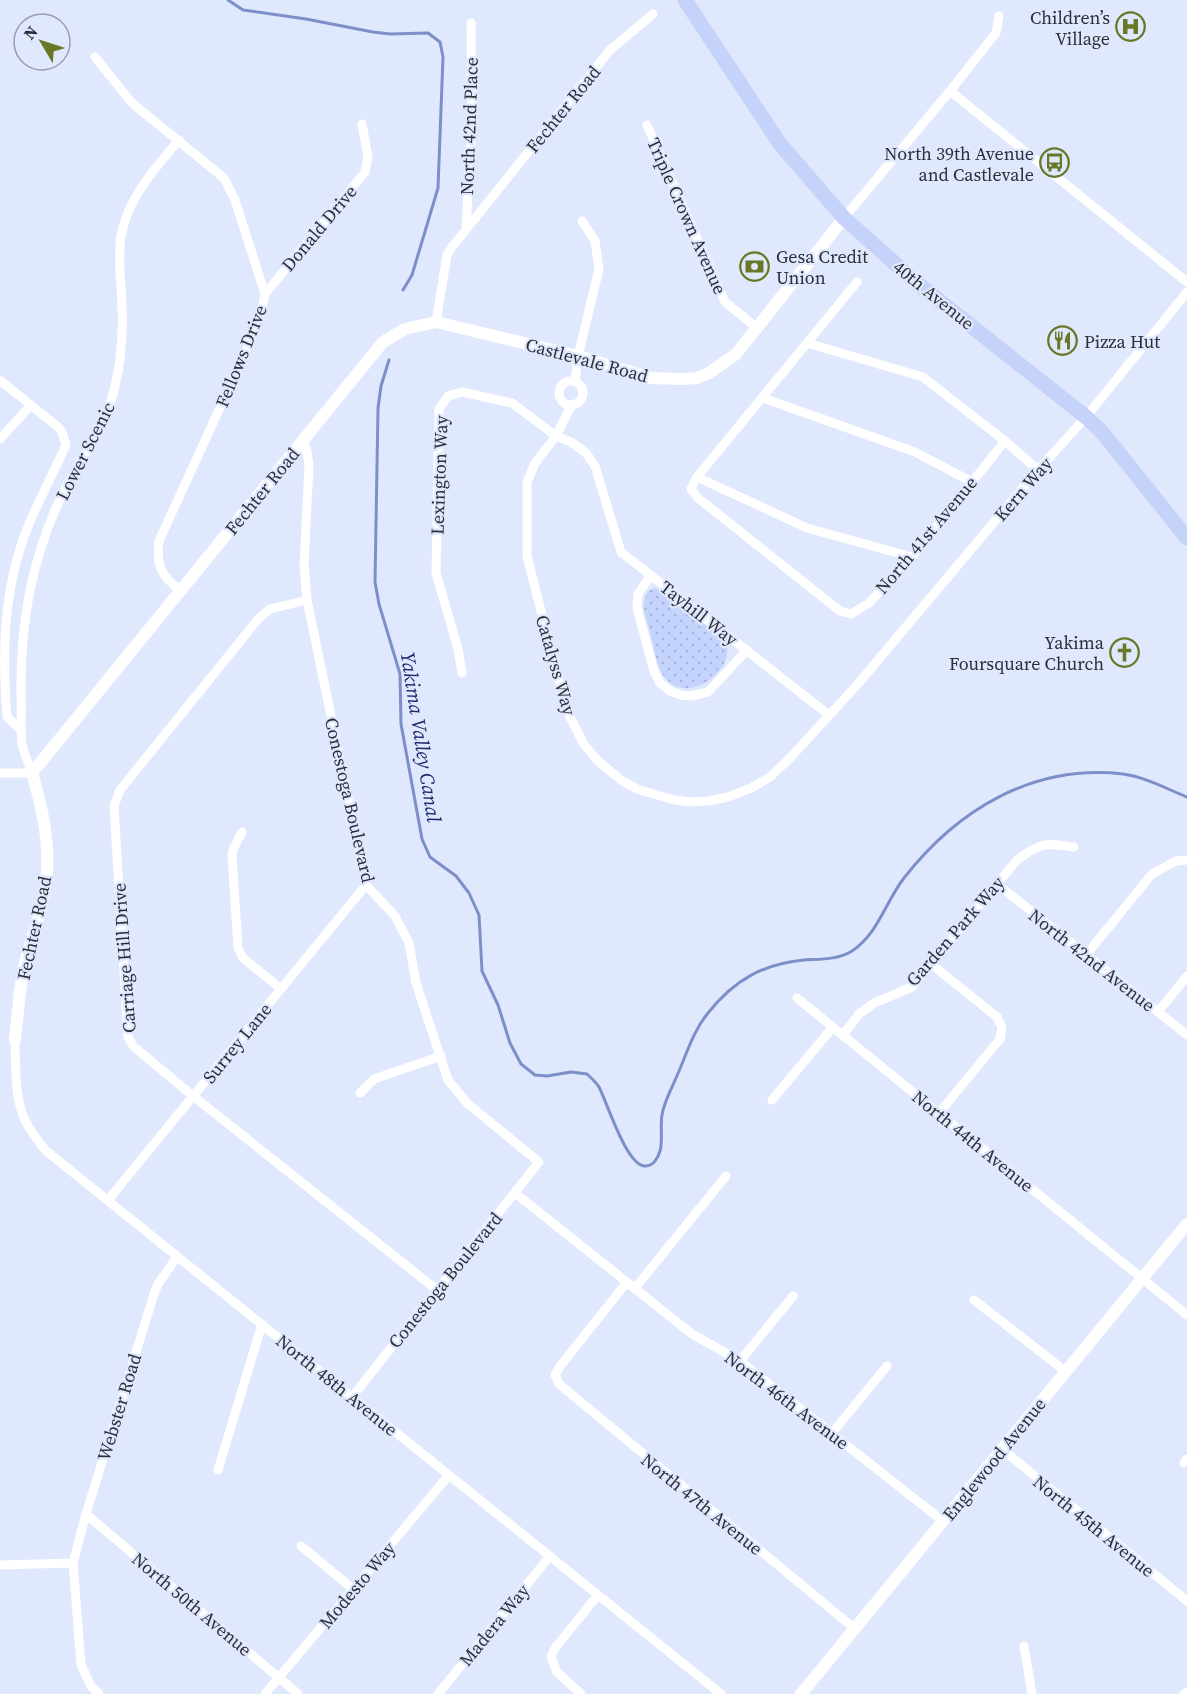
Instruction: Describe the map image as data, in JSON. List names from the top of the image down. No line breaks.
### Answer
{"streets":{"main road":["40th Avenue"],"street":["Fechter Road","North 42nd Place","Triple Crown Avenue","Donald Drive","Fellows Drive","Castlevale Road","Lower Scenic","Lexington Way","Kern Way","North 41st Avenue","Tayhill Way","Catalyss Way","Conestoga Boulevard","Garden Park Way","Carriage Hill Drive","North 42nd Avenue","Surrey Lane","North 44th Avenue","North 48th Avenue","North 46th Avenue","Webster Road","Englewood Avenue","North 47th Avenue","North 45th Avenue","Modesto Way","North 50th Avenue","Madera Way"]},"crossings":[["Fechter Road","North 42nd Place"],["Fechter Road","Fellows Drive"],["Fechter Road","Castlevale Road"],["Fechter Road","Lower Scenic"],["Fechter Road","Conestoga Boulevard"],["Fechter Road","North 48th Avenue"],["Triple Crown Avenue","Castlevale Road"],["Donald Drive","Fellows Drive"],["40th Avenue","Castlevale Road"],["40th Avenue","Kern Way"],["Fellows Drive","Lower Scenic"],["Castlevale Road","Catalyss Way"],["Lexington Way","Tayhill Way"],["Lexington Way","Catalyss Way"],["Kern Way","Catalyss Way"],["Tayhill Way","Catalyss Way"],["Conestoga Boulevard","Carriage Hill Drive"],["Conestoga Boulevard","Surrey Lane"],["Conestoga Boulevard","North 48th Avenue"],["Garden Park Way","North 42nd Avenue"],["Garden Park Way","North 44th Avenue"],["Carriage Hill Drive","Surrey Lane"],["Surrey Lane","North 48th Avenue"],["North 44th Avenue","Englewood Avenue"],["North 48th Avenue","Webster Road"],["North 48th Avenue","Modesto Way"],["North 48th Avenue","Madera Way"],["North 46th Avenue","Englewood Avenue"],["North 46th Avenue","North 47th Avenue"],["Webster Road","North 50th Avenue"],["Englewood Avenue","North 47th Avenue"],["Englewood Avenue","North 45th Avenue"],["Modesto Way","North 50th Avenue"]],"water":["Yakima Valley Canal"],"places":{"hospital":["Children’s Village"],"bus stop":["North 39th Avenue and Castlevale"],"bank":["Gesa Credit Union"],"restaurant":["Pizza Hut"],"church":["Yakima Foursquare Church"]},"north":"top left"}
